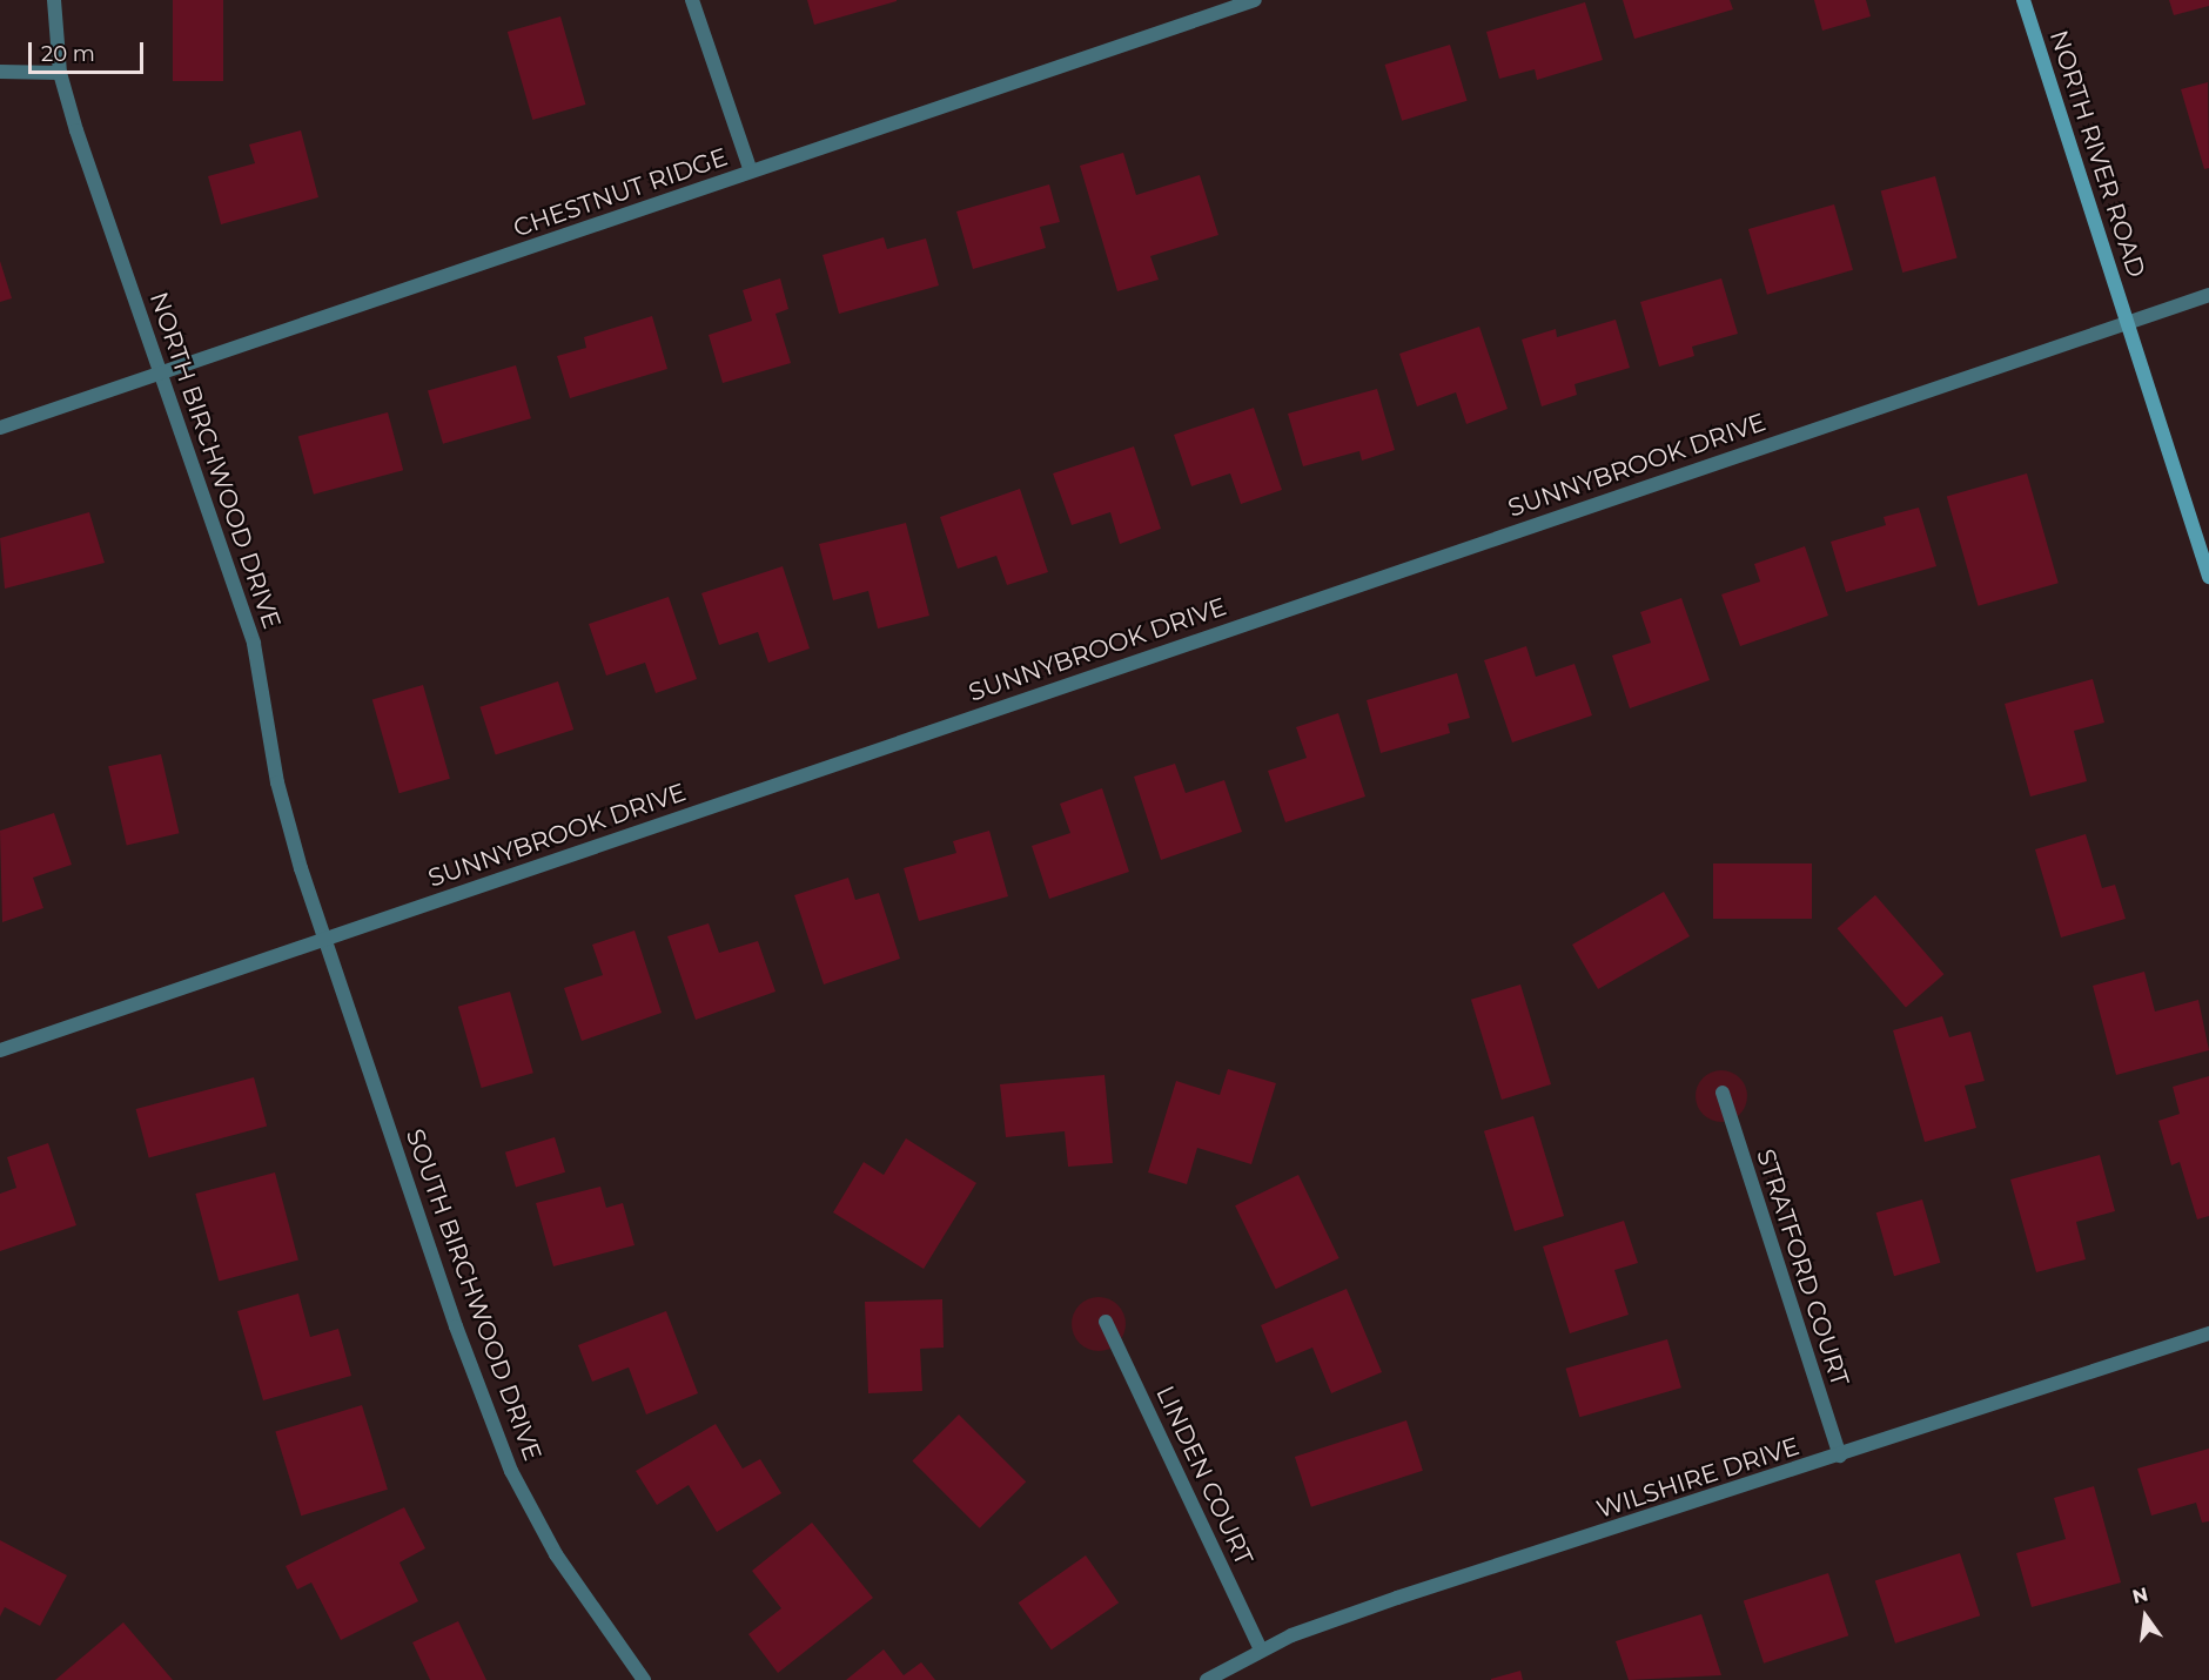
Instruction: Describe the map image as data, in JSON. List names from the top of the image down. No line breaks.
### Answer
{"streets":{"street":["NORTH RIVER ROAD","CHESTNUT RIDGE","NORTH BIRCHWOOD DRIVE","SUNNYBROOK DRIVE","STRATFORD COURT","SOUTH BIRCHWOOD DRIVE","LINDEN COURT","WILSHIRE DRIVE"]},"crossings":[["NORTH RIVER ROAD","SUNNYBROOK DRIVE"],["CHESTNUT RIDGE","NORTH BIRCHWOOD DRIVE"],["NORTH BIRCHWOOD DRIVE","SUNNYBROOK DRIVE"],["NORTH BIRCHWOOD DRIVE","SOUTH BIRCHWOOD DRIVE"],["SUNNYBROOK DRIVE","SOUTH BIRCHWOOD DRIVE"],["STRATFORD COURT","WILSHIRE DRIVE"],["LINDEN COURT","WILSHIRE DRIVE"]],"scale_bar":"20 m","north":"top"}
